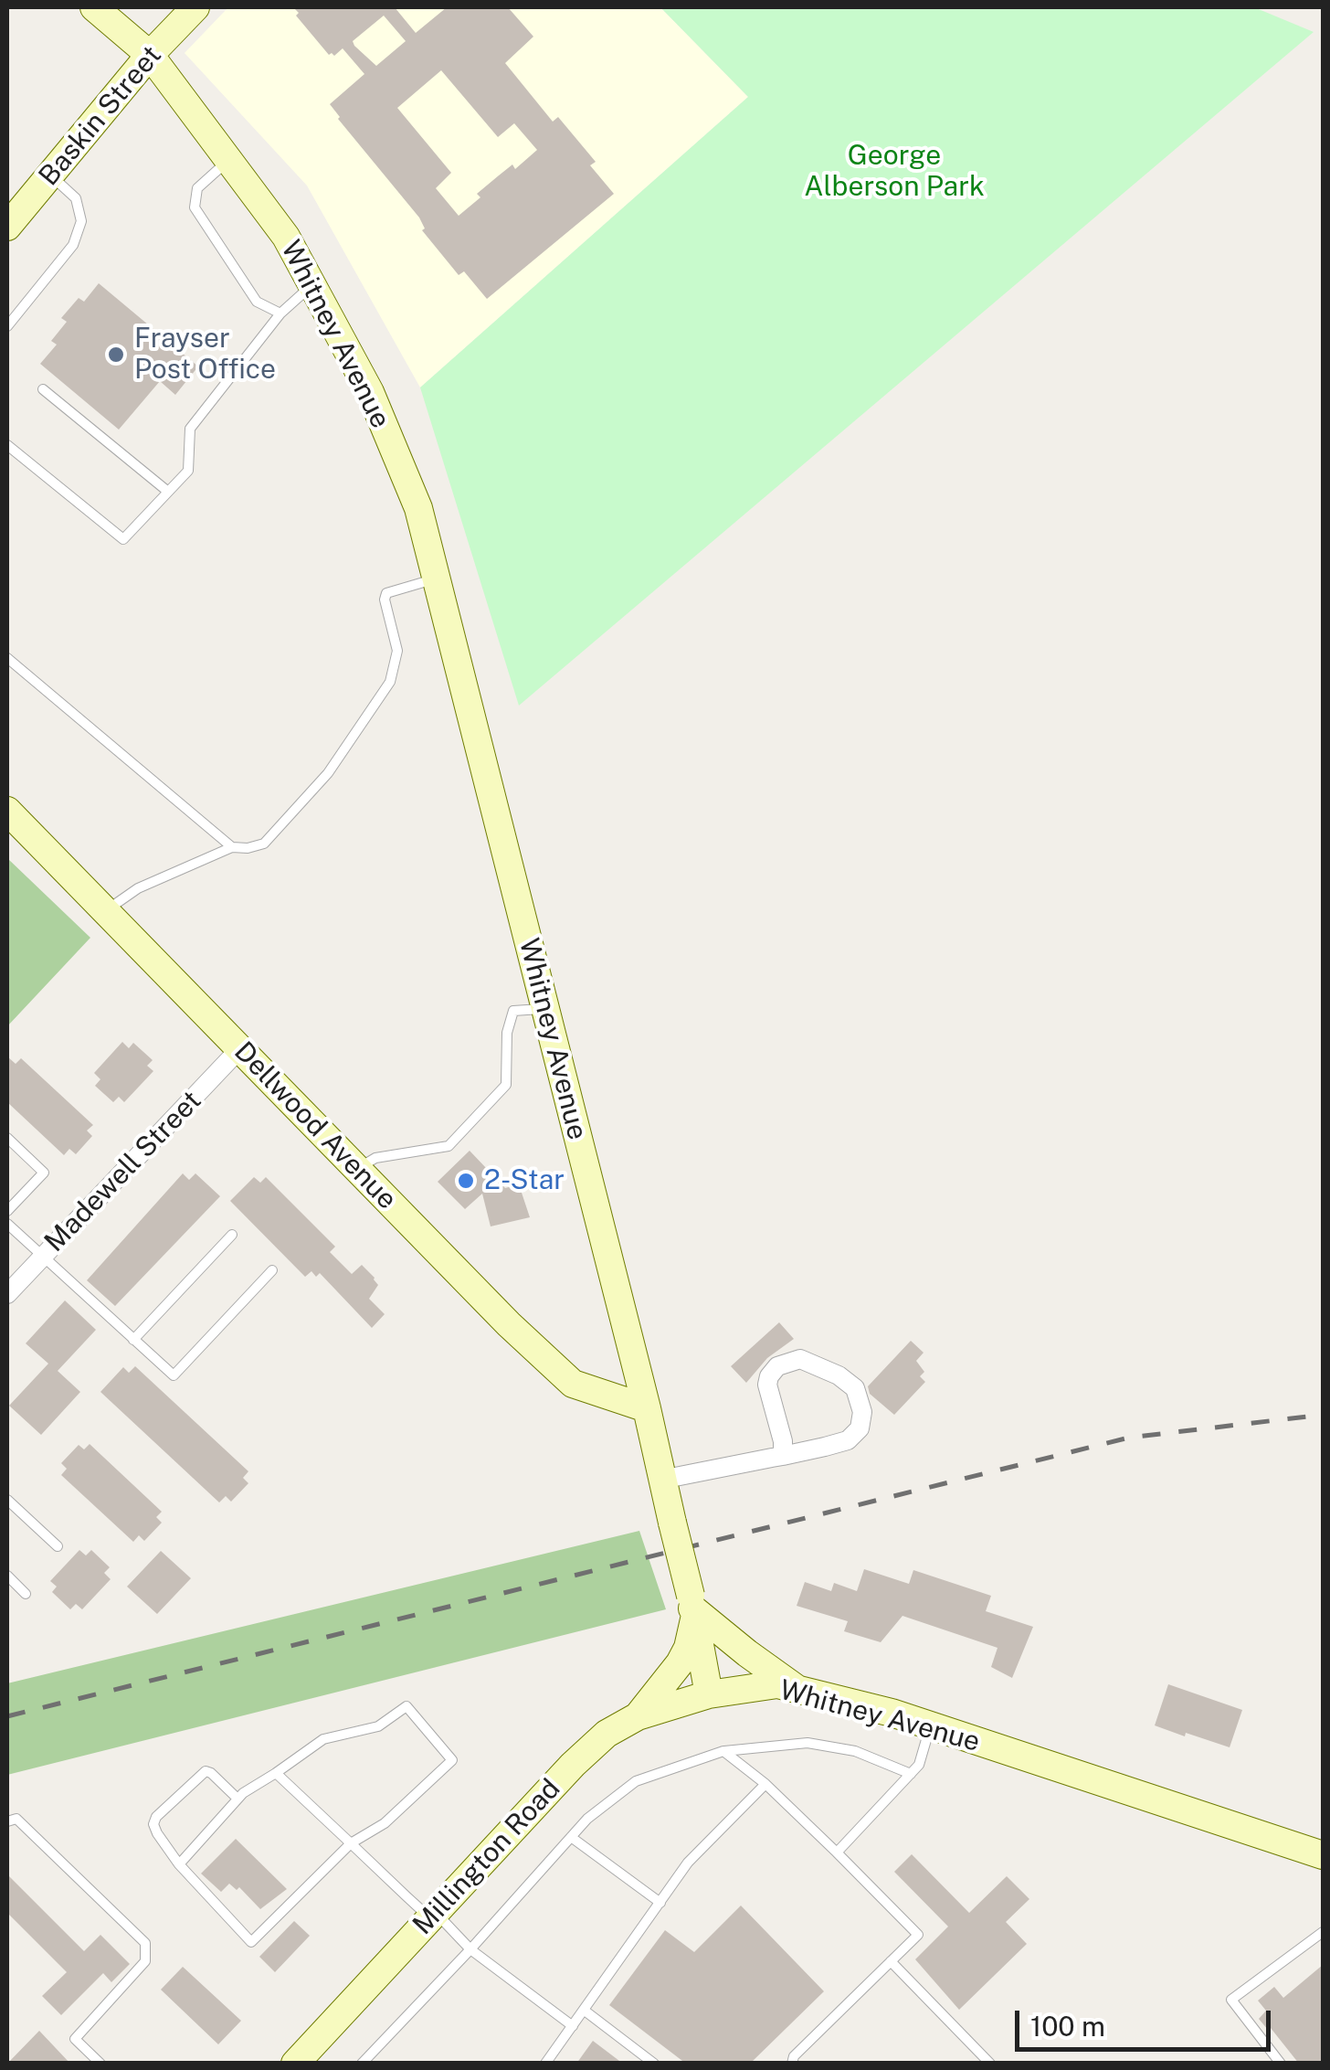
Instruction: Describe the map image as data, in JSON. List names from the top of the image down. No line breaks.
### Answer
{"streets":{"main road":["Baskin Street","Whitney Avenue","Dellwood Avenue","Millington Road"],"street":["Madewell Street"]},"crossings":[["Baskin Street","Whitney Avenue"],["Whitney Avenue","Dellwood Avenue"],["Whitney Avenue","Millington Road"],["Dellwood Avenue","Madewell Street"]],"parks":["George Alberson Park"],"places":["Frayser Post Office","2-Star"],"scale_bar":"100 m"}
